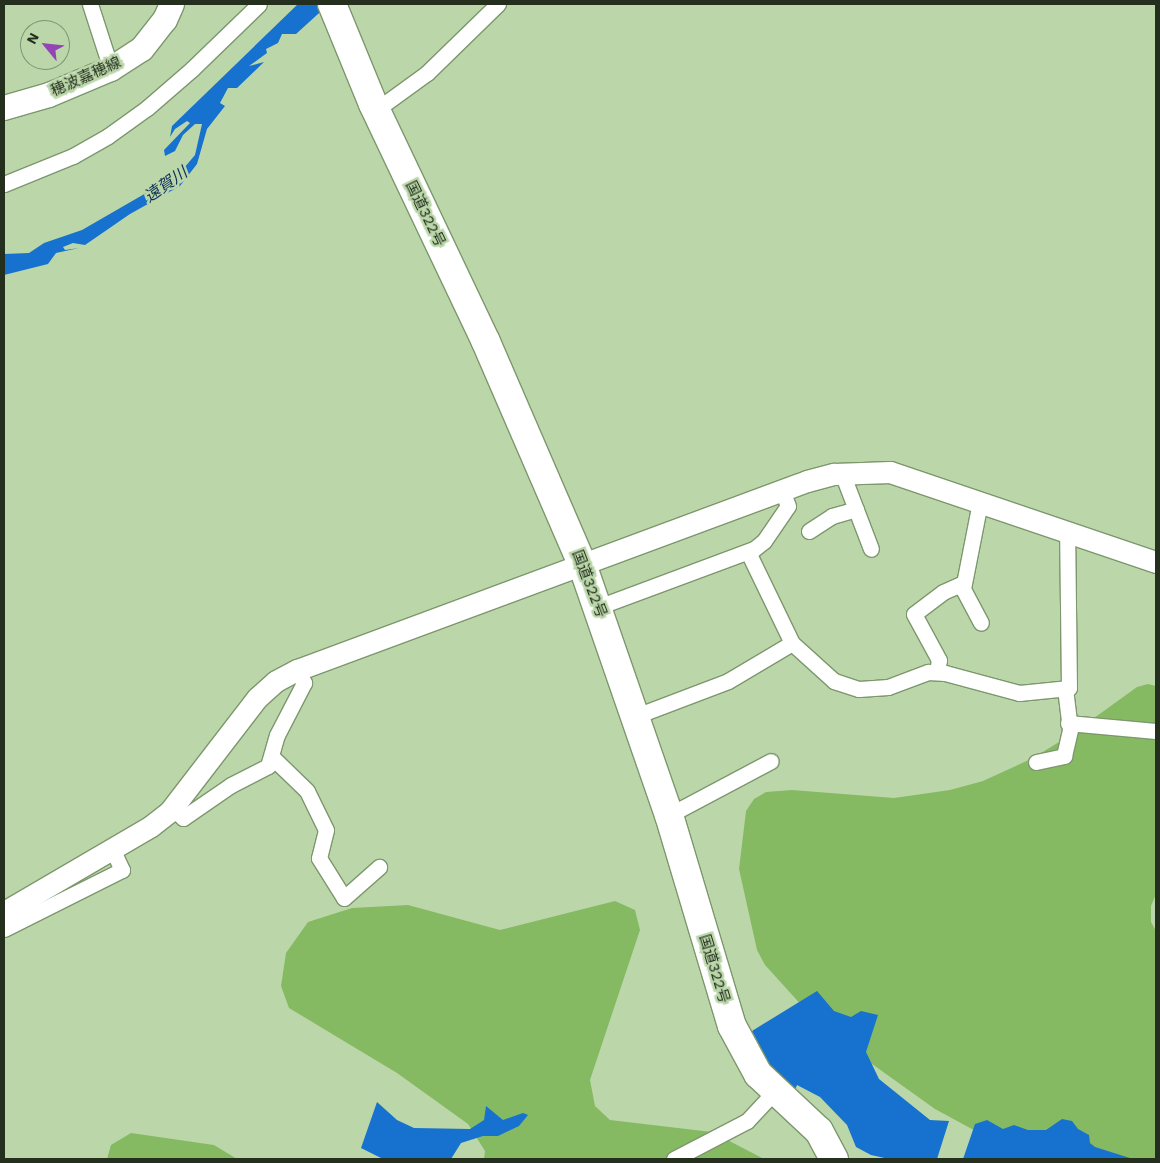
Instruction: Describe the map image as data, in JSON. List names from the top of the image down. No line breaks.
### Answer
{"streets":{"highway":["国道322号"],"main road":["穂波嘉穂線"]},"water":["遠賀川"],"north":"top left"}
